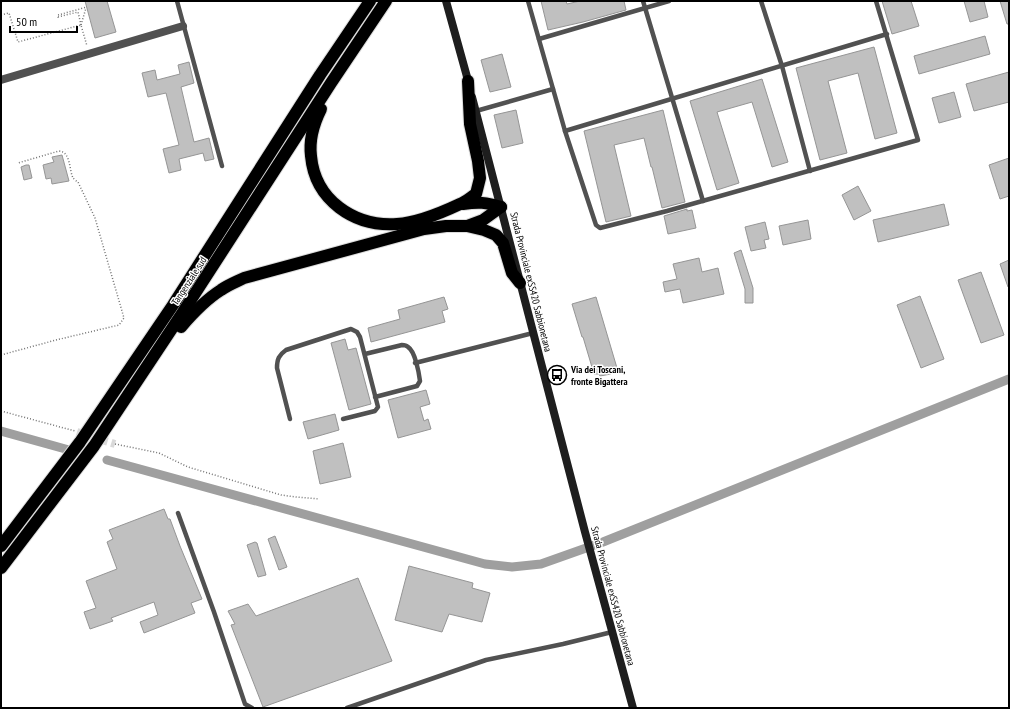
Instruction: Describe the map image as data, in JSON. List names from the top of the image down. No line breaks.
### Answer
{"streets":{"highway":["Tangenziale sud"],"main road":["Strada Provinciale exSS420 Sabbionetana"]},"places":{"bus stop":["Via dei Toscani, fronte Bigattera"]},"scale_bar":"50 m"}
